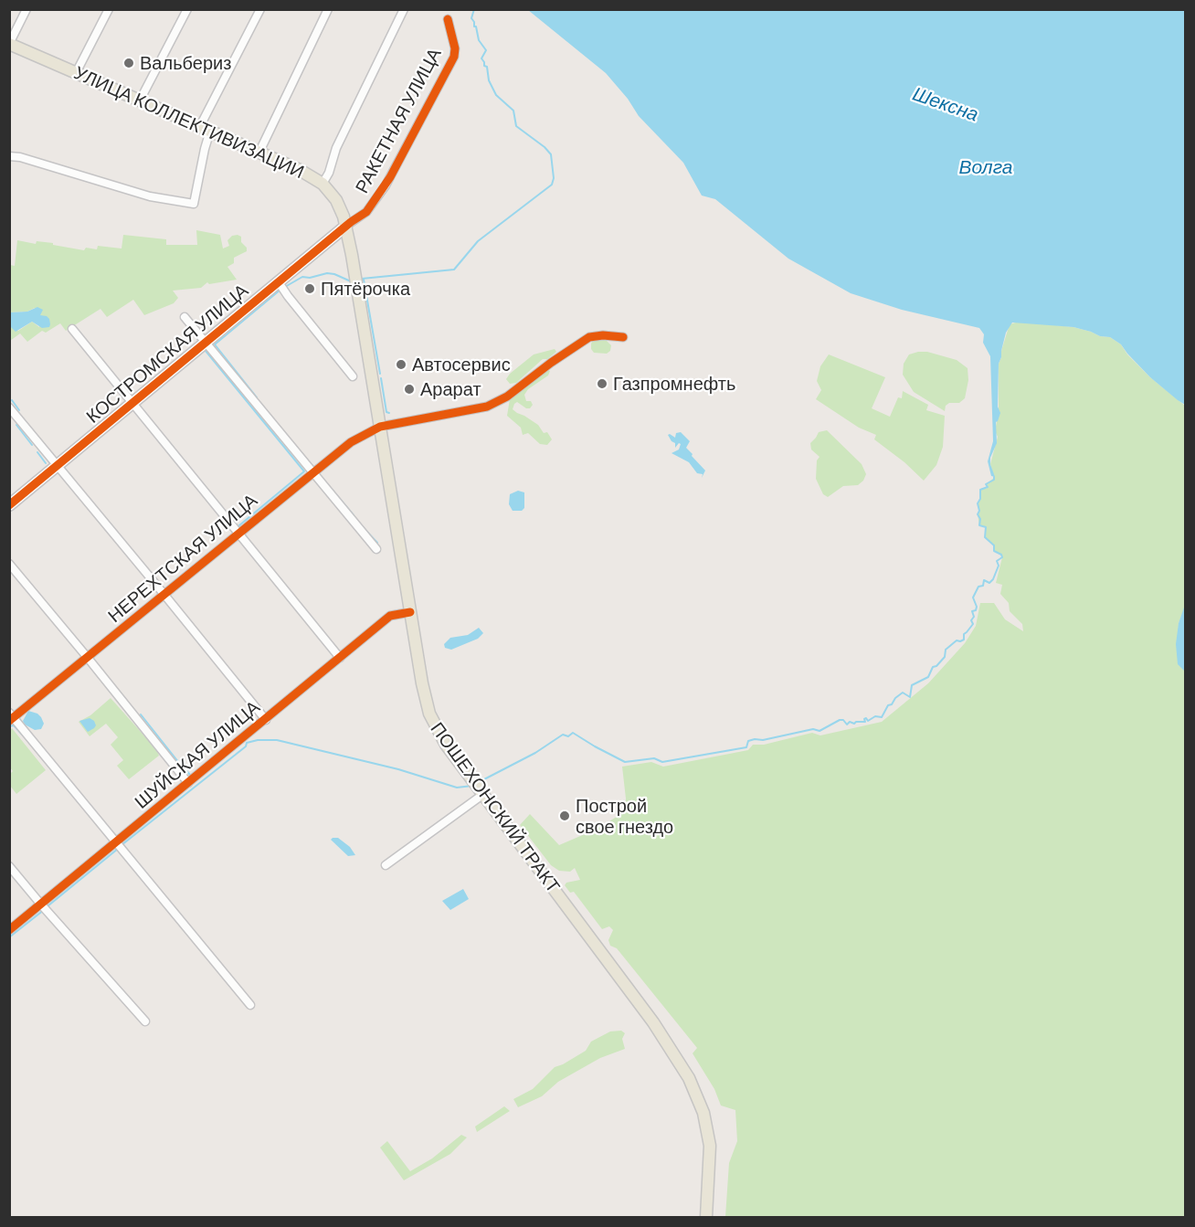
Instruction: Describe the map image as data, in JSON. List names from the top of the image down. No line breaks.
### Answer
{"streets":{"main road":["УЛИЦА КОЛЛЕКТИВИЗАЦИИ","ПОШЕХОНСКИЙ ТРАКТ"],"street":["РАКЕТНАЯ УЛИЦА","КОСТРОМСКАЯ УЛИЦА","НЕРЕХТСКАЯ УЛИЦА","ШУЙСКАЯ УЛИЦА"]},"crossings":[["РАКЕТНАЯ УЛИЦА","УЛИЦА КОЛЛЕКТИВИЗАЦИИ"],["РАКЕТНАЯ УЛИЦА","КОСТРОМСКАЯ УЛИЦА"],["РАКЕТНАЯ УЛИЦА","ПОШЕХОНСКИЙ ТРАКТ"],["УЛИЦА КОЛЛЕКТИВИЗАЦИИ","КОСТРОМСКАЯ УЛИЦА"],["УЛИЦА КОЛЛЕКТИВИЗАЦИИ","ПОШЕХОНСКИЙ ТРАКТ"],["КОСТРОМСКАЯ УЛИЦА","ПОШЕХОНСКИЙ ТРАКТ"],["НЕРЕХТСКАЯ УЛИЦА","ПОШЕХОНСКИЙ ТРАКТ"],["ШУЙСКАЯ УЛИЦА","ПОШЕХОНСКИЙ ТРАКТ"]],"water":["Шексна","Волга"],"places":["Вальбериз","Пятёрочка","Автосервис","Газпромнефть","Арарат","Построй свое гнездо"]}
